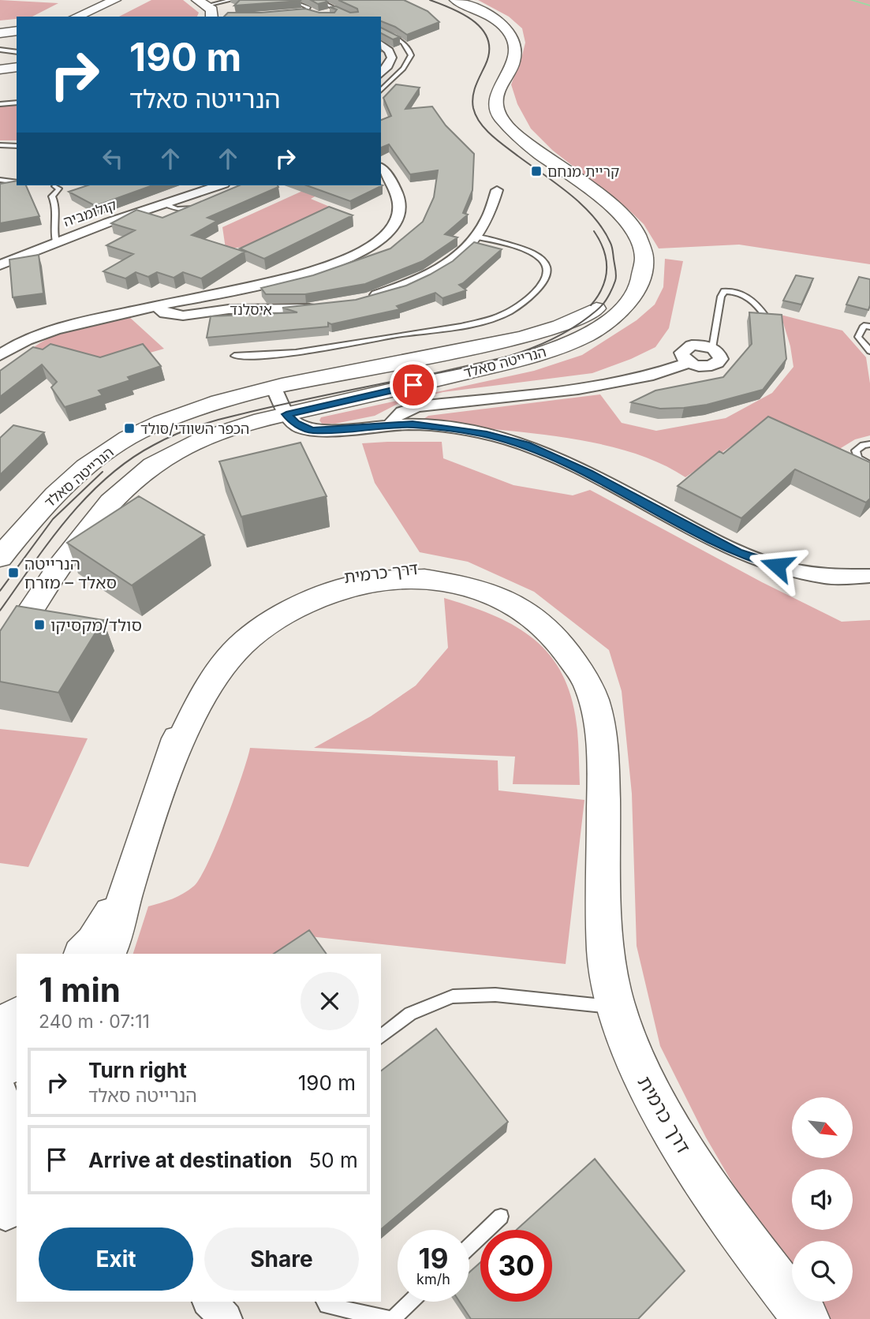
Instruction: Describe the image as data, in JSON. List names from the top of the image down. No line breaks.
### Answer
{"streets":{"main road":["הנרייטה סאלד","דרך כרמית"],"street":["קולומביה","איסלנד"]},"places":{"transit":["קריית מנחם","הכפר השוודי/סולד","הנרייטה סאלד – מזרח","סולד/מקסיקו"]},"north":"bottom right","page":{"turn":["190 m","הנרייטה סאלד"],"heading":["1 min","240 m · 07:11"],"list":[{"name":"Turn right","note":"הנרייטה סאלד","value":"190 m"},{"name":"Arrive at destination","value":"50 m"}],"buttons":["Exit","Share"],"speed":"19 km/h","limit":"30"}}
